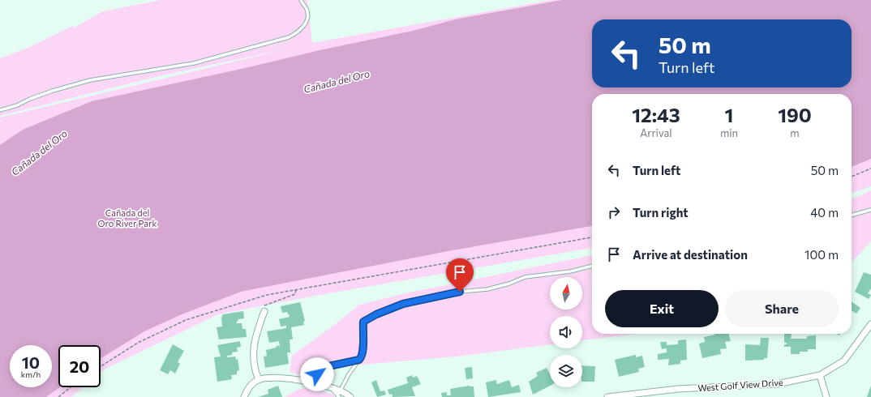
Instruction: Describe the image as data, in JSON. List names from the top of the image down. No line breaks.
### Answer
{"streets":{"street":["West Golf View Drive"]},"water":["Cañada del Oro"],"parks":["Cañada del Oro River Park"],"north":"top","page":{"turn":["50 m","Turn left"],"eta":["12:43","Arrival","1","min","190","m"],"list":[{"name":"Turn left","value":"50 m"},{"name":"Turn right","value":"40 m"},{"name":"Arrive at destination","value":"100 m"}],"buttons":["Exit","Share"],"speed":"10 km/h","limit":"20"}}
